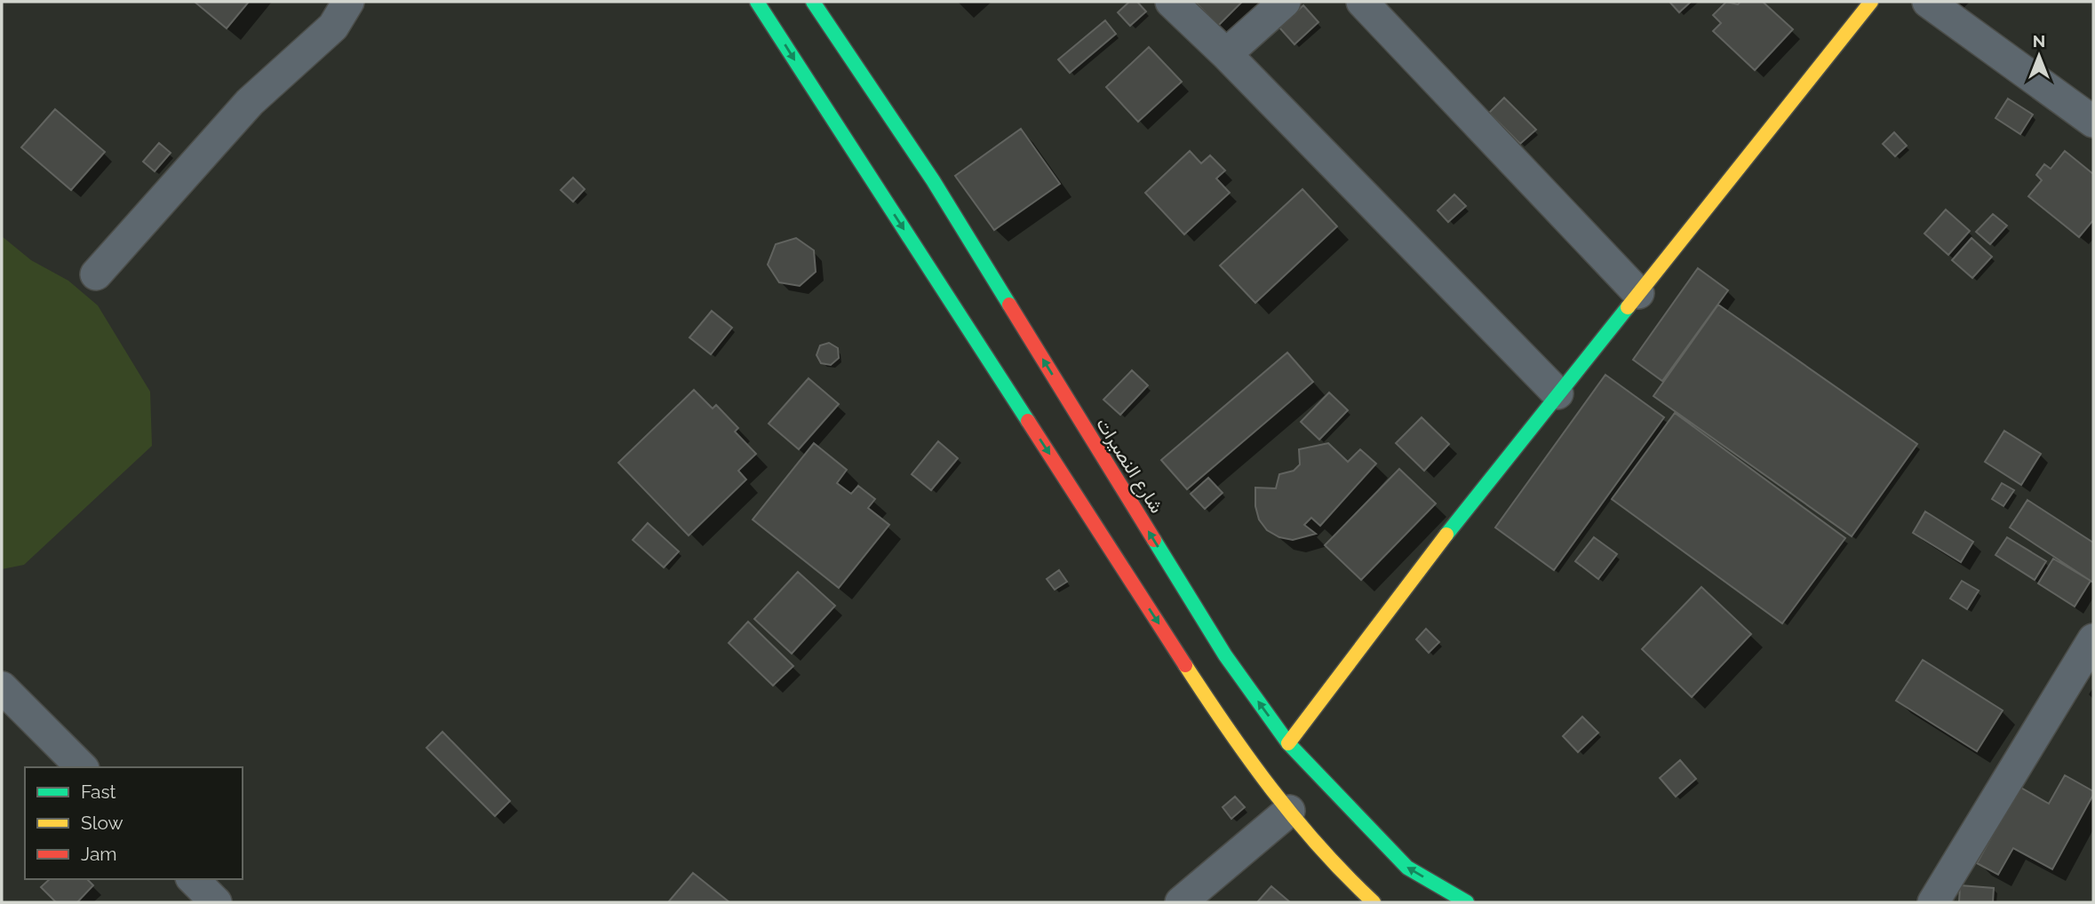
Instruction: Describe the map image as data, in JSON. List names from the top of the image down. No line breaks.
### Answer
{"streets":{"main road":["شارع النصيرات"]},"legend":["Fast","Slow","Jam"],"north":"top"}
